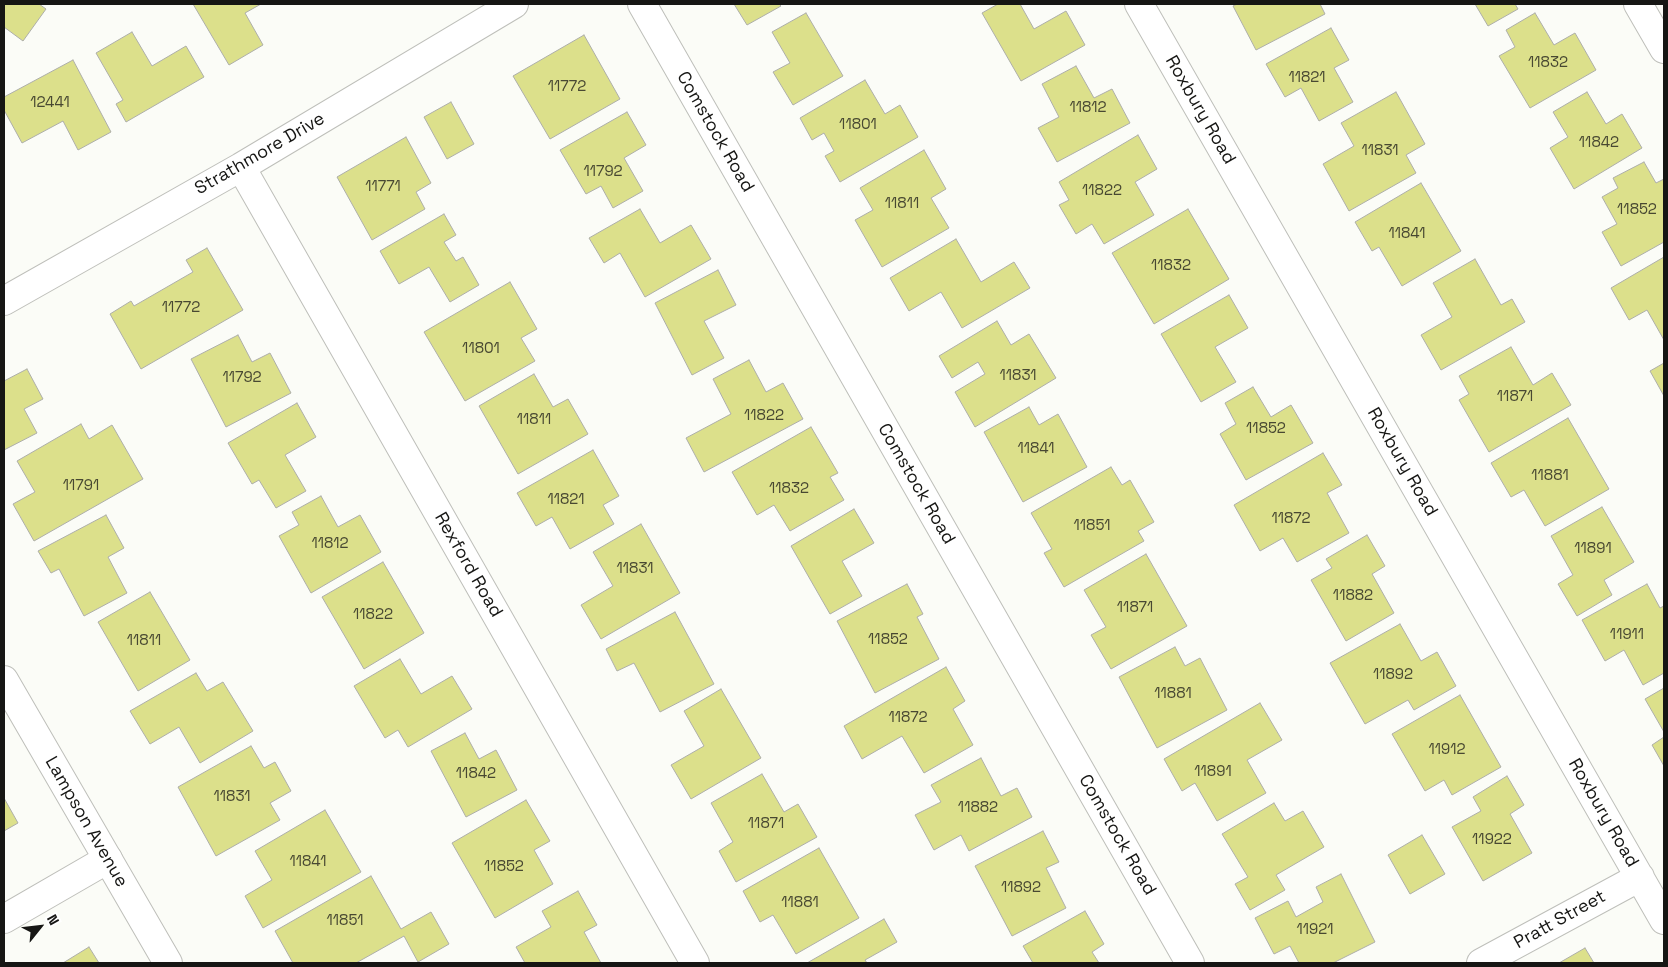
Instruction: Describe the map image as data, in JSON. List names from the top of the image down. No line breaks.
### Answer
{"streets":{"street":["Roxbury Road","Comstock Road","Strathmore Drive","Rexford Road","Lampson Avenue","Pratt Street"]},"crossings":[["Roxbury Road","Pratt Street"],["Strathmore Drive","Rexford Road"]],"house_numbers":["11832","11821","11772","12441","11812","11801","11842","11831","11792","11771","11822","11811","11852","11841","11832","11772","11801","11831","11792","11871","11822","11811","11852","11841","11881","11791","11832","11821","11872","11851","11812","11891","11831","11882","11871","11822","11911","11852","11811","11892","11881","11872","11912","11891","11842","11831","11882","11871","11922","11841","11852","11892","11881","11851","11921"],"north":"top right"}
